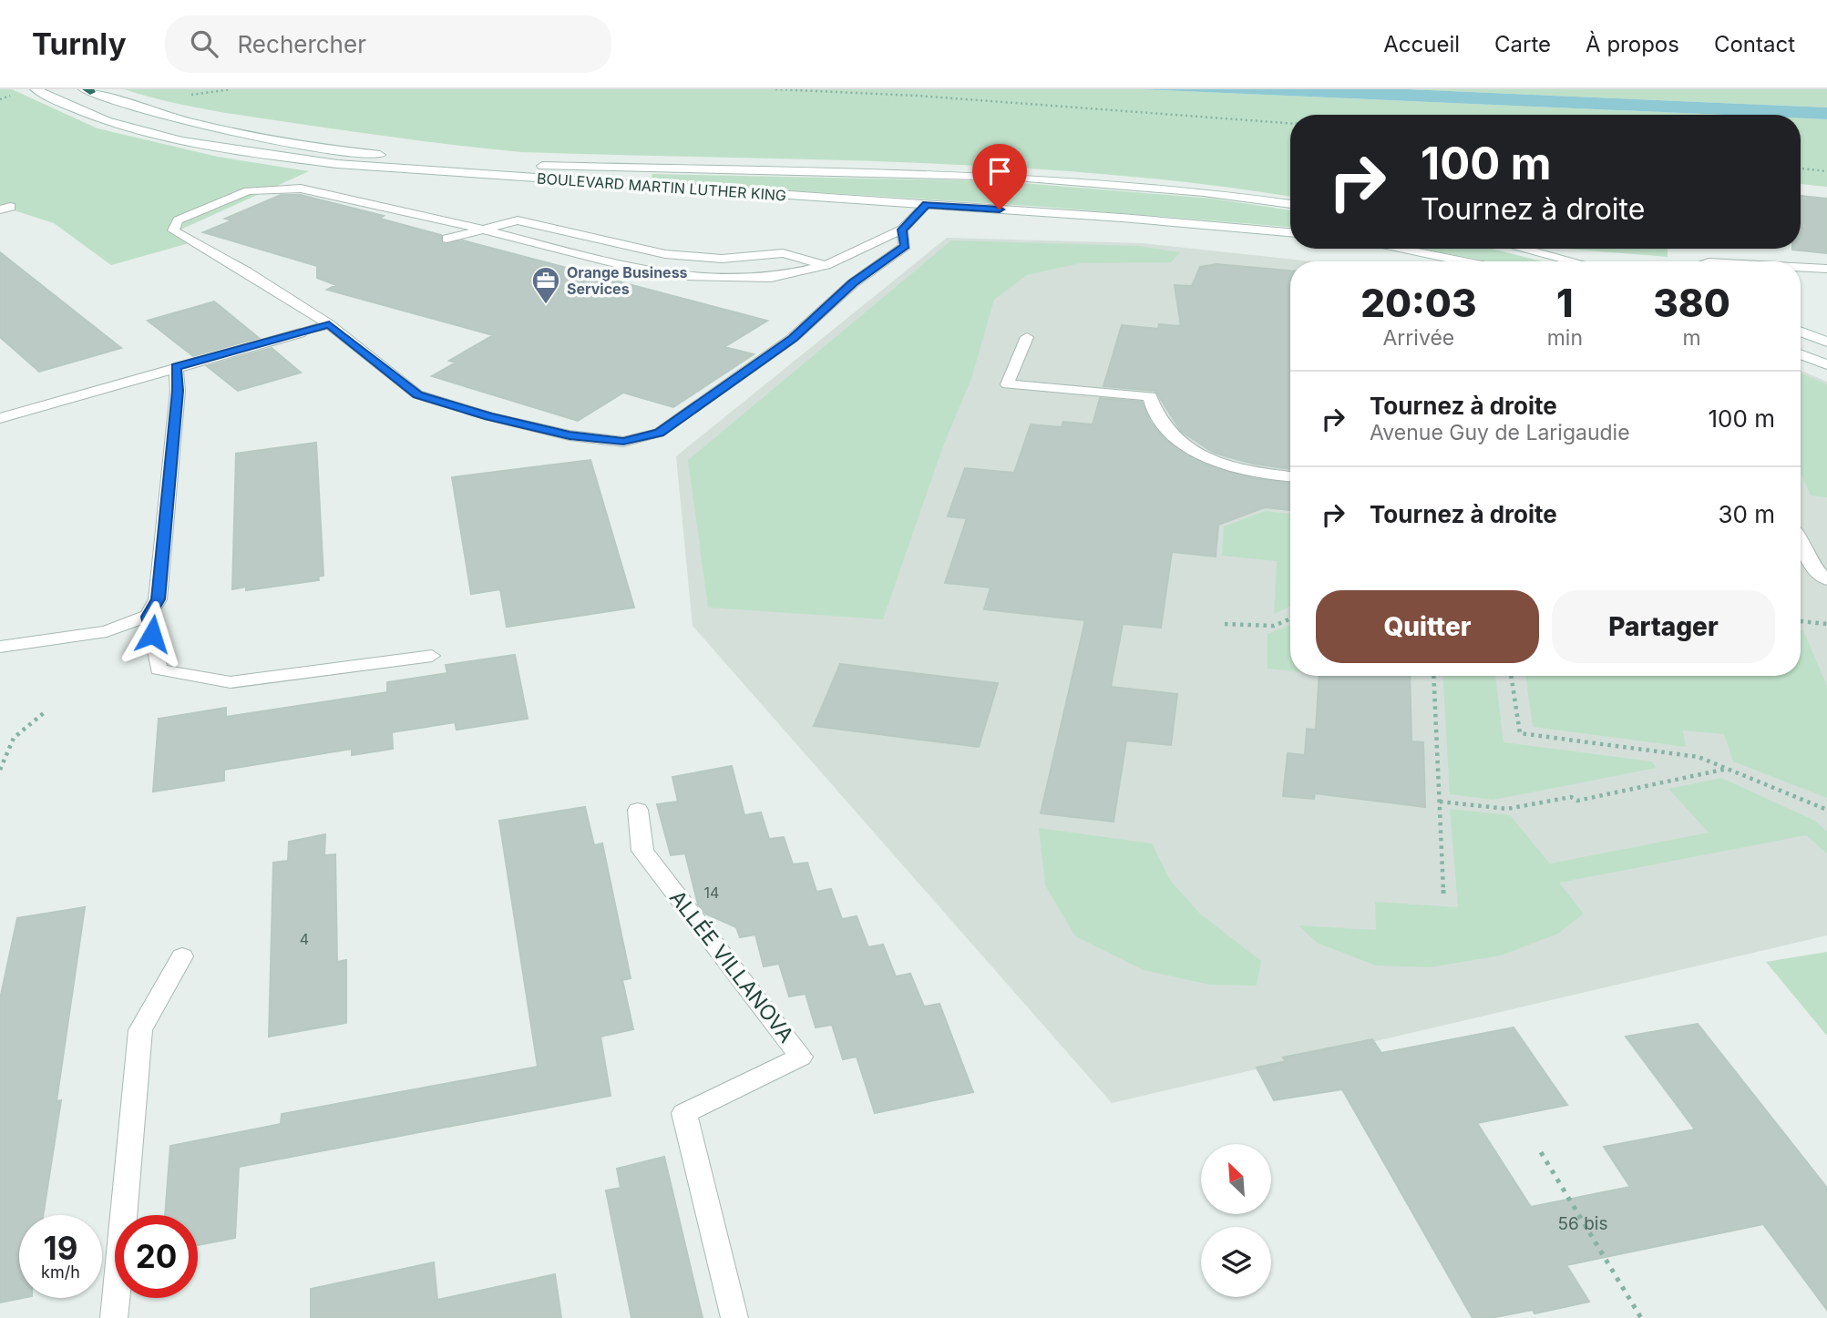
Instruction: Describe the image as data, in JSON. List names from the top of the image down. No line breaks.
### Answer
{"streets":{"main road":["BOULEVARD MARTIN LUTHER KING","ALLÉE VILLANOVA"]},"places":{"office":["Orange Business Services"]},"house_numbers":["14","4","56 bis"],"north":"top left","page":{"header":"Turnly","search":"Rechercher","nav":["Accueil","Carte","À propos","Contact"],"turn":["100 m","Tournez à droite"],"eta":["20:03","Arrivée","1","min","380","m"],"list":[{"name":"Tournez à droite","note":"Avenue Guy de Larigaudie","value":"100 m"},{"name":"Tournez à droite","value":"30 m"}],"buttons":["Quitter","Partager"],"speed":"19 km/h","limit":"20"}}
